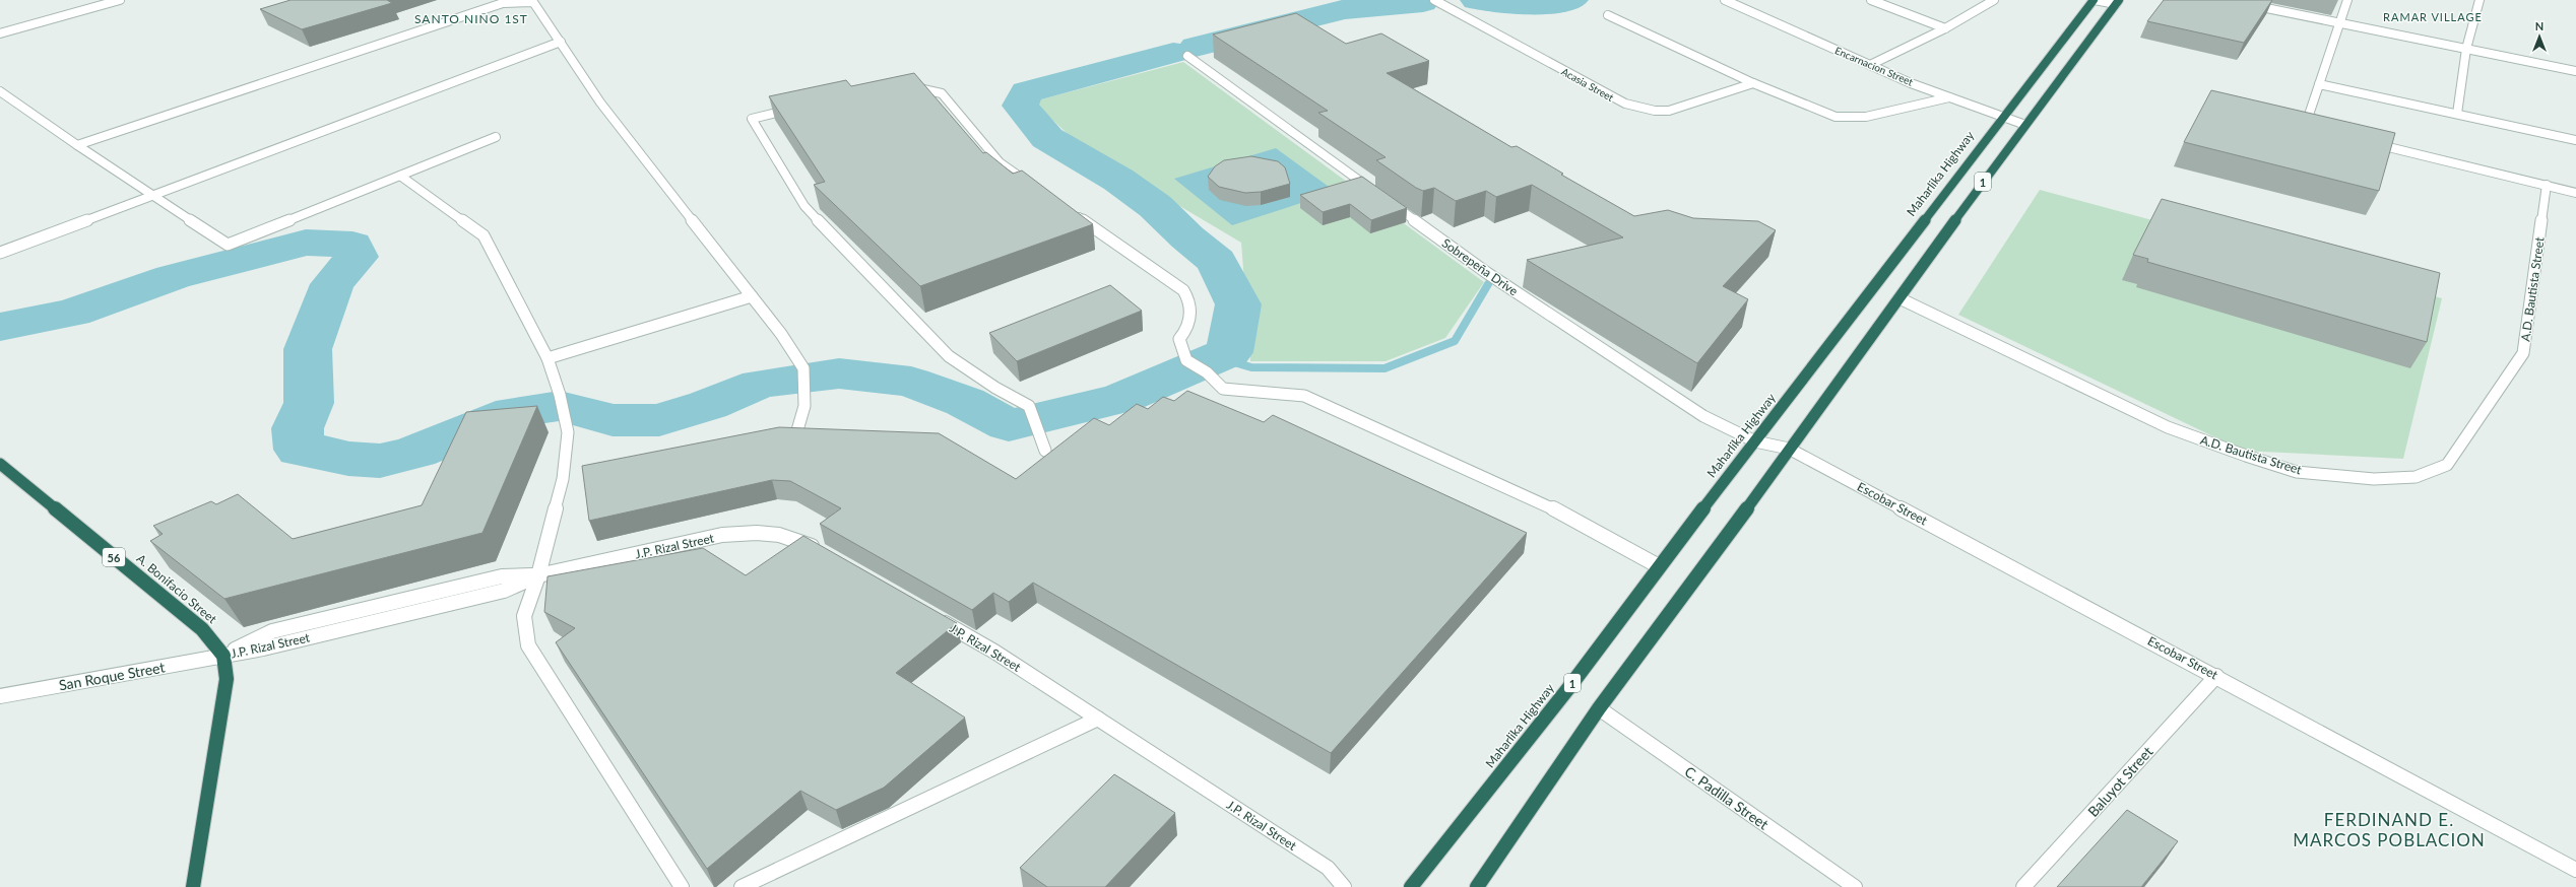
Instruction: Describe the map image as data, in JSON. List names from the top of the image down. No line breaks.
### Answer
{"streets":{"highway":["Maharlika Highway","1","56","A. Bonifacio Street"],"street":["Encarnacion Street","Acasia Street","Sobrepeña Drive","A.D. Bautista Street","Escobar Street","J.P. Rizal Street","San Roque Street","Baluyot Street","C. Padilla Street"]},"crossings":[["Encarnacion Street","Maharlika Highway"],["Encarnacion Street","1"],["Maharlika Highway","Sobrepeña Drive"],["1","Sobrepeña Drive"],["1","A.D. Bautista Street"],["1","Escobar Street"],["1","C. Padilla Street"],["Sobrepeña Drive","Escobar Street"],["Escobar Street","Baluyot Street"],["J.P. Rizal Street","A. Bonifacio Street"],["J.P. Rizal Street","San Roque Street"],["A. Bonifacio Street","San Roque Street"]],"districts":["RAMAR VILLAGE","SANTO NIÑO 1ST","FERDINAND E. MARCOS POBLACION"],"north":"top"}
